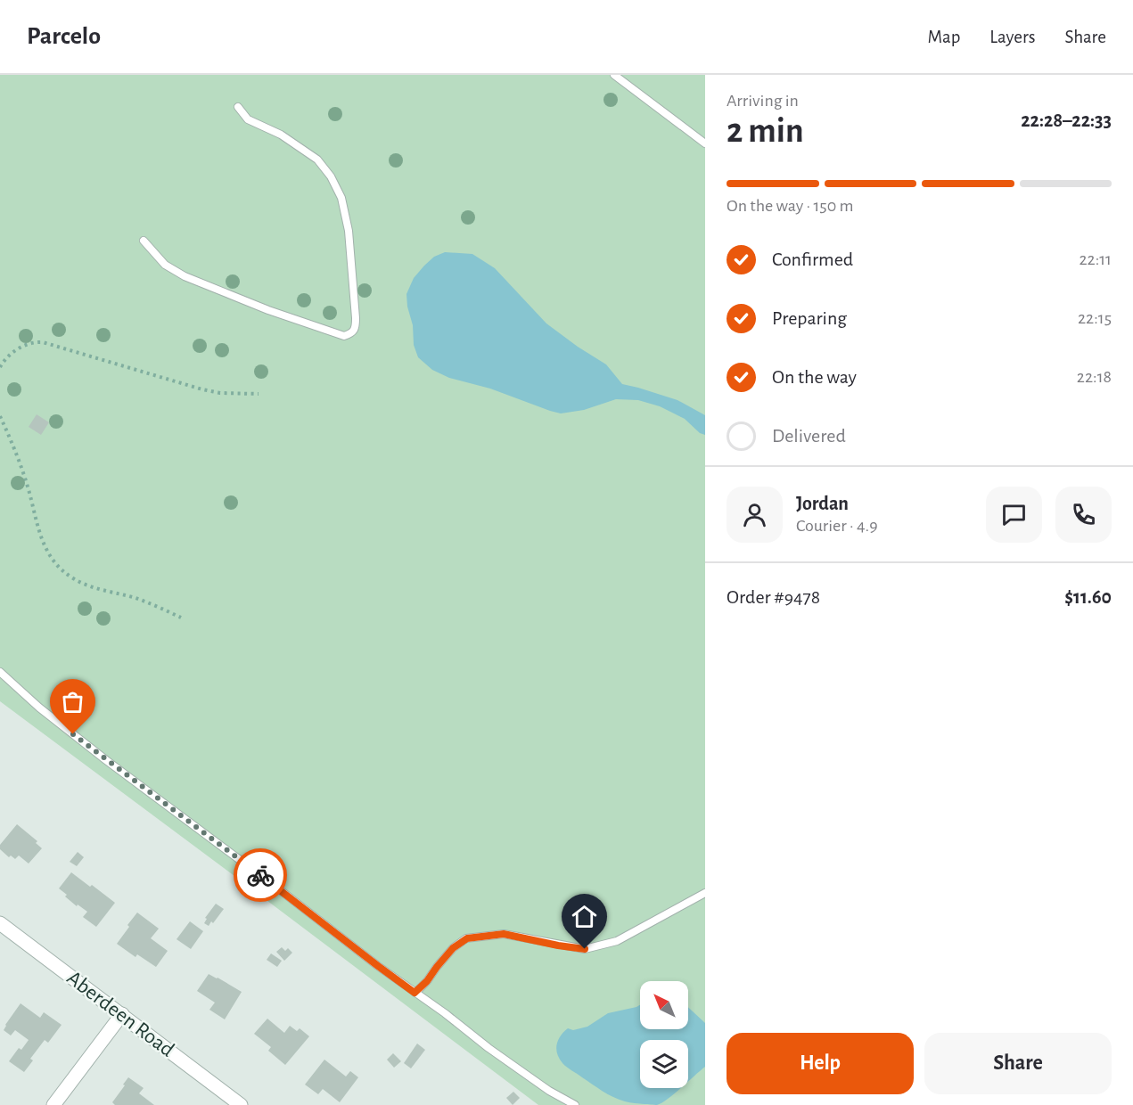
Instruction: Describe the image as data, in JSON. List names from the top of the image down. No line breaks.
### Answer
{"streets":{"street":["Aberdeen Road"]},"north":"top left","page":{"header":"Parcelo","nav":["Map","Layers","Share"],"heading":["2 min","Arriving in","22:28–22:33"],"panel":["Jordan","Courier · 4.9","Order #9478","$11.60"],"bar":"On the way · 150 m","list":[["Confirmed","22:11"],["Preparing","22:15"],["On the way","22:18"],"Delivered"],"buttons":["Help","Share"]}}
